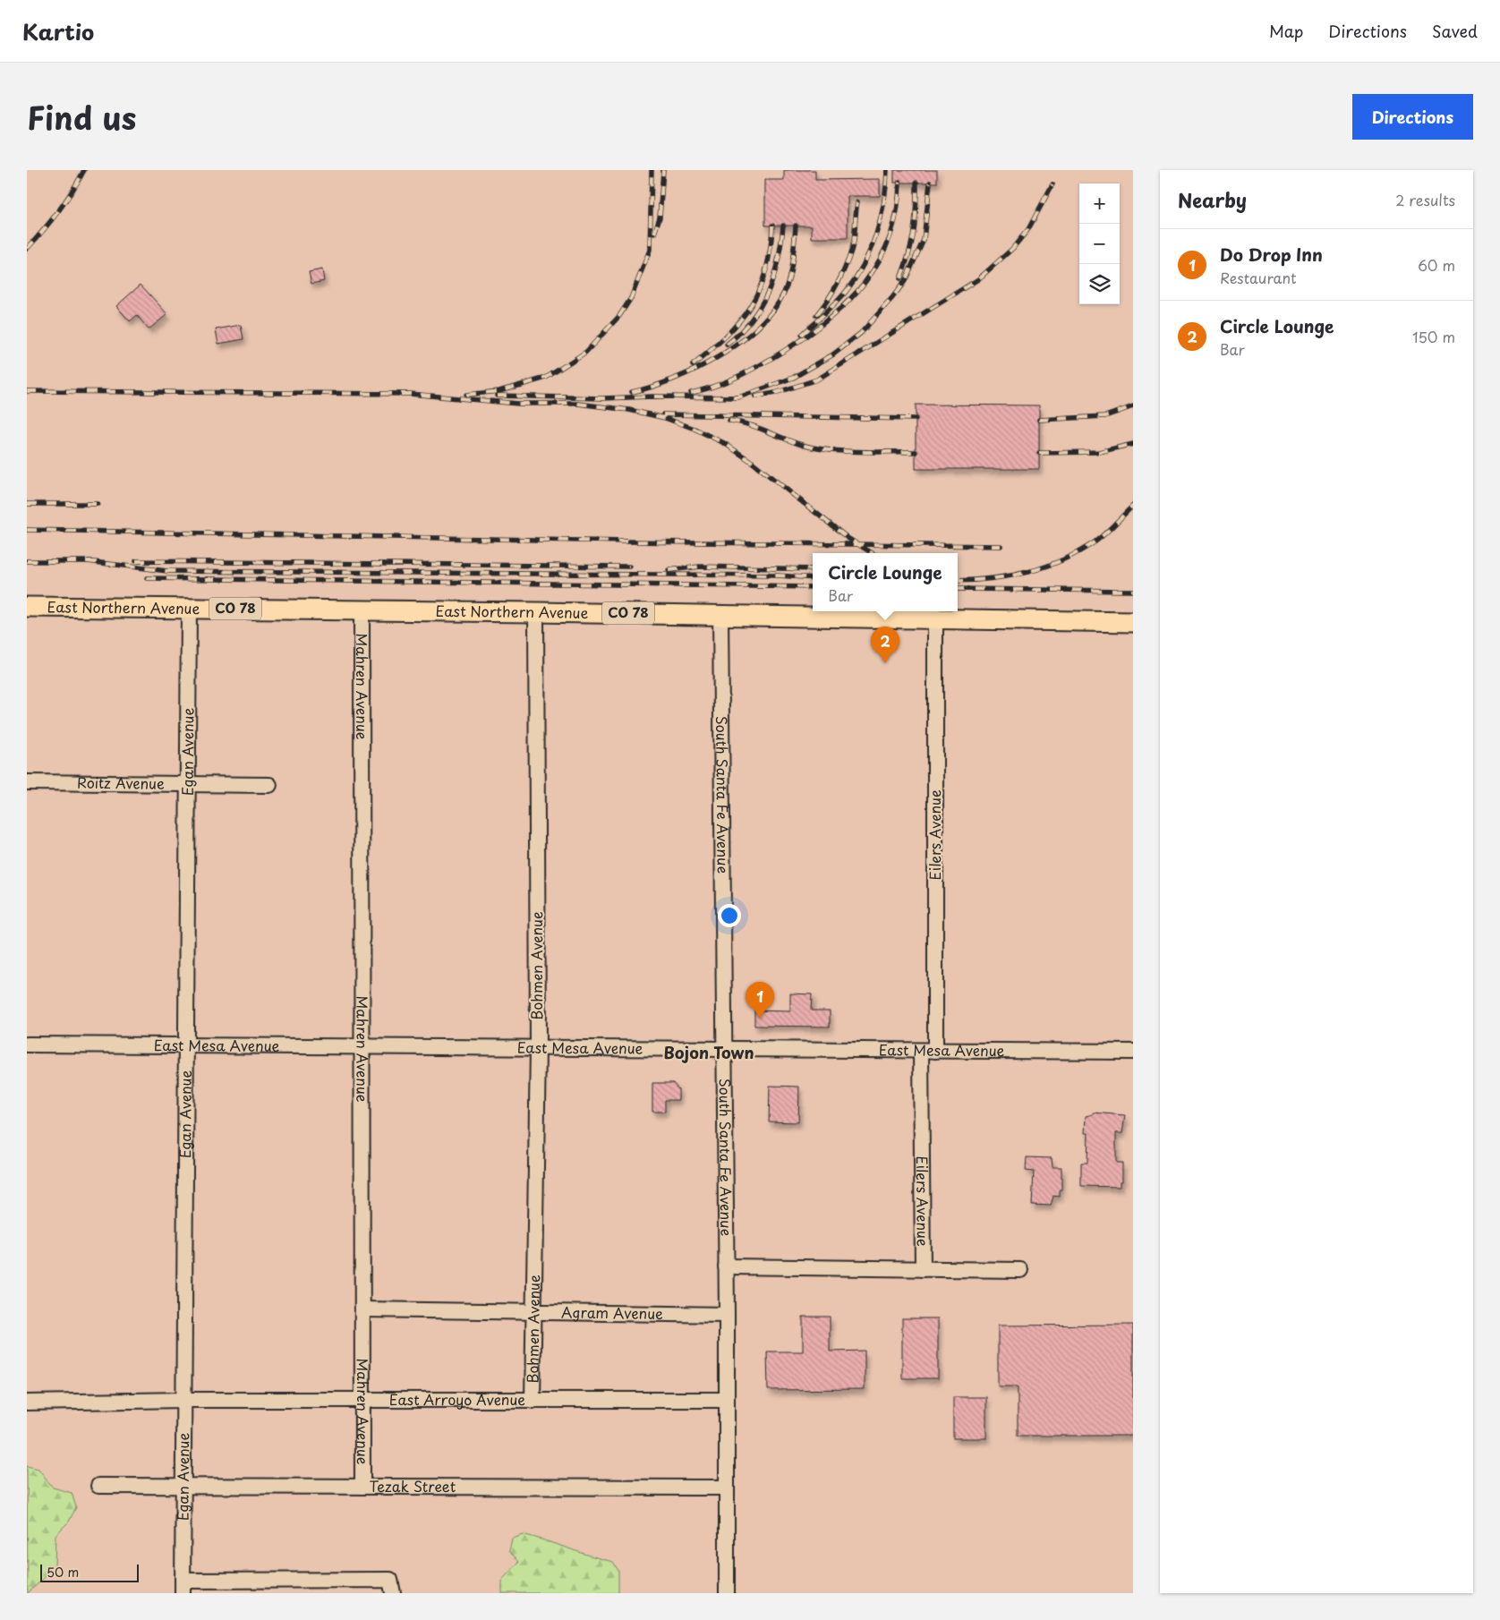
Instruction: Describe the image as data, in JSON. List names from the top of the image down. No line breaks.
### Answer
{"streets":{"main road":["East Northern Avenue","CO 78"],"street":["Mahren Avenue","Egan Avenue","Roitz Avenue","South Santa Fe Avenue","Eilers Avenue","Bohmen Avenue","East Mesa Avenue","Agram Avenue","East Arroyo Avenue","Tezak Street"]},"crossings":[["East Northern Avenue","Mahren Avenue"],["East Northern Avenue","Egan Avenue"],["East Northern Avenue","South Santa Fe Avenue"],["East Northern Avenue","Eilers Avenue"],["East Northern Avenue","Bohmen Avenue"],["Mahren Avenue","East Mesa Avenue"],["Mahren Avenue","Agram Avenue"],["Mahren Avenue","East Arroyo Avenue"],["Mahren Avenue","Tezak Street"],["Egan Avenue","Roitz Avenue"],["Egan Avenue","East Mesa Avenue"],["Egan Avenue","East Arroyo Avenue"],["Egan Avenue","Tezak Street"],["South Santa Fe Avenue","East Mesa Avenue"],["South Santa Fe Avenue","Agram Avenue"],["South Santa Fe Avenue","East Arroyo Avenue"],["South Santa Fe Avenue","Tezak Street"],["Eilers Avenue","East Mesa Avenue"],["Bohmen Avenue","East Mesa Avenue"],["Bohmen Avenue","Agram Avenue"],["Bohmen Avenue","East Arroyo Avenue"]],"districts":["Bojon Town"],"scale_bar":"50 m","page":{"header":"Kartio","nav":["Map","Directions","Saved"],"title":"Find us","buttons":"Directions","heading":["Nearby","2 results"],"map_buttons":["+","−"],"list":[{"mark":"1","name":"Do Drop Inn","note":"Restaurant","value":"60 m"},{"mark":"2","name":"Circle Lounge","note":"Bar","value":"150 m"}],"popup":["Circle Lounge","Bar"],"pins":["2","1"],"scale":"50 m"}}
